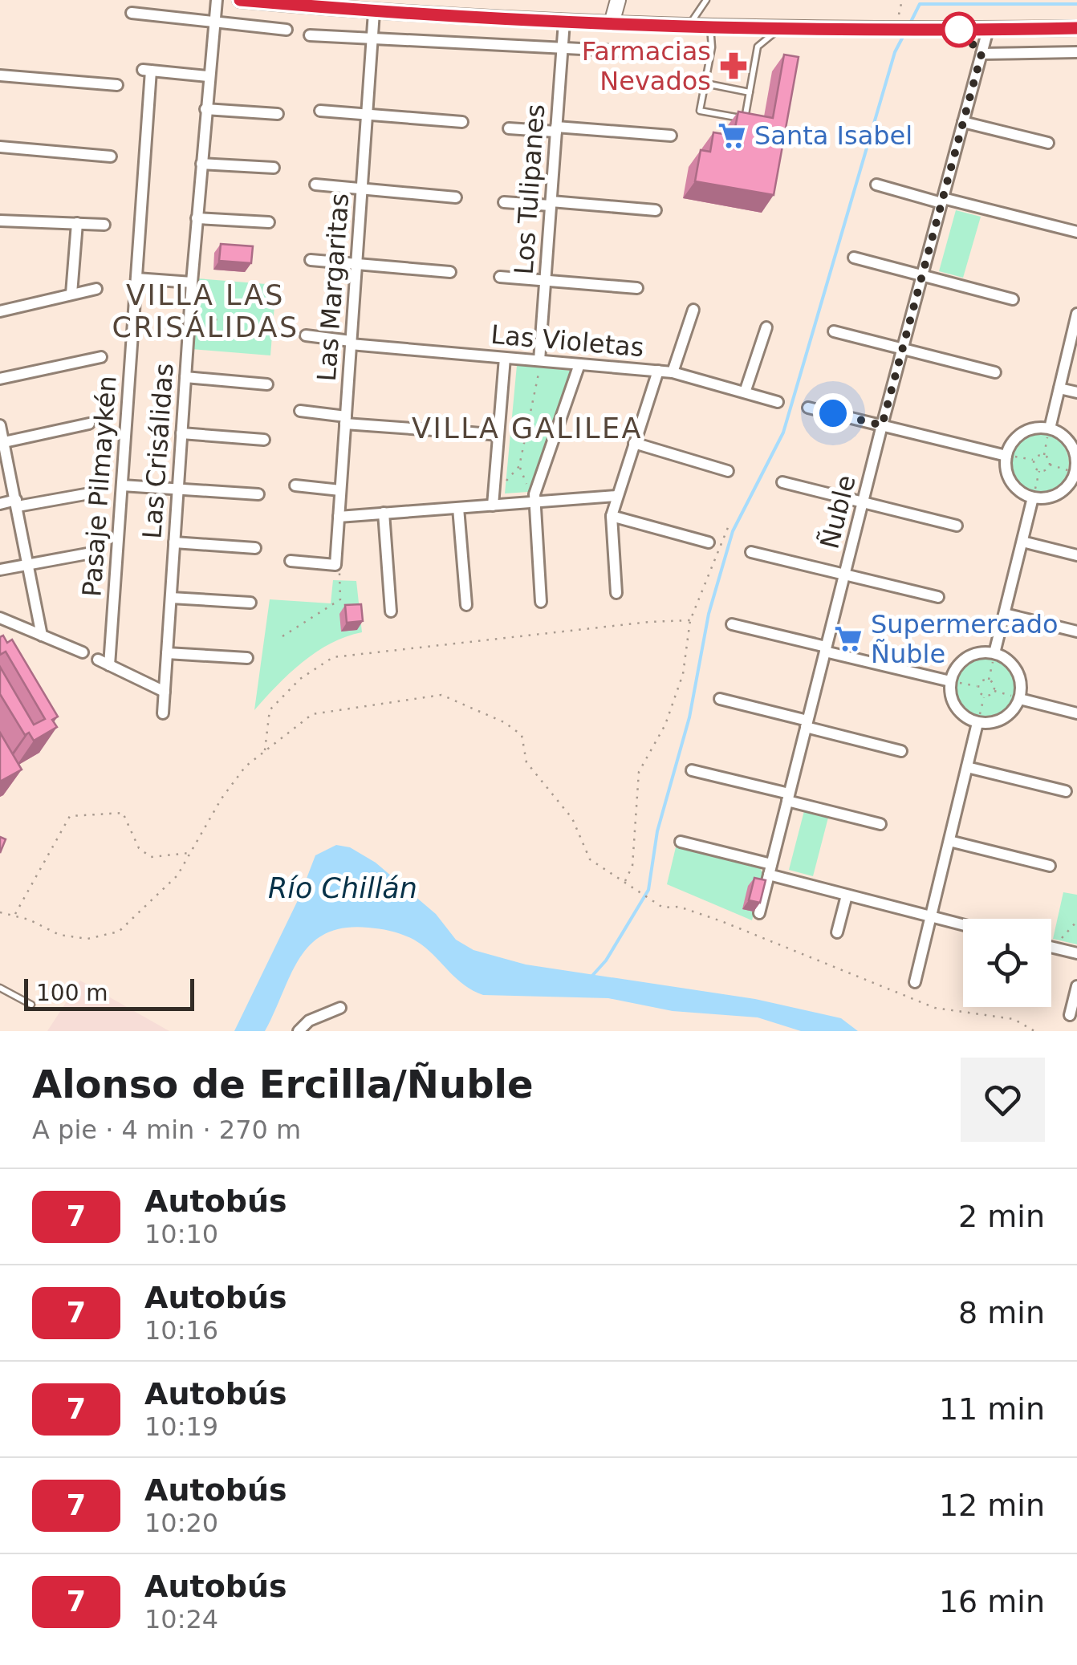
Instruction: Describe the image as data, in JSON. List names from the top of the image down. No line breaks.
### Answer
{"streets":{"street":["Los Tulipanes","Las Margaritas","Las Violetas","Las Crisálidas","Pasaje Pilmaykén","Ñuble"]},"crossings":[["Los Tulipanes","Las Violetas"],["Las Margaritas","Las Violetas"],["Las Crisálidas","Pasaje Pilmaykén"]],"districts":["VILLA LAS CRISÁLIDAS","VILLA GALILEA"],"water":["Río Chillán"],"places":{"pharmacy":["Farmacias Nevados"],"supermarket":["Santa Isabel","Supermercado Ñuble"]},"lines":["bus line 7"],"scale_bar":"100 m","page":{"scale":"100 m","heading":["Alonso de Ercilla/Ñuble","A pie · 4 min · 270 m"],"list":[{"mark":"7","name":"Autobús","note":"10:10","value":"2 min"},{"mark":"7","name":"Autobús","note":"10:16","value":"8 min"},{"mark":"7","name":"Autobús","note":"10:19","value":"11 min"},{"mark":"7","name":"Autobús","note":"10:20","value":"12 min"},{"mark":"7","name":"Autobús","note":"10:24","value":"16 min"}]}}
